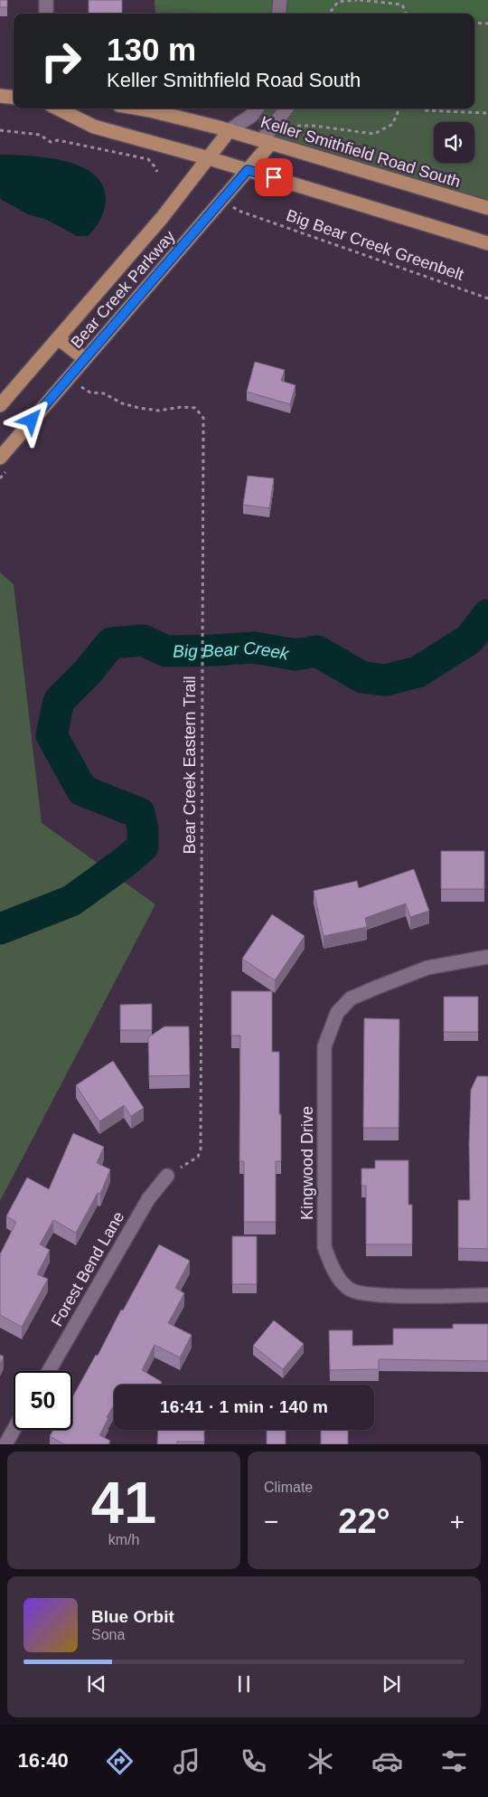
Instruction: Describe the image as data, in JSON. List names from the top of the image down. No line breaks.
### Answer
{"streets":{"main road":["Keller Smithfield Road South","Bear Creek Parkway"],"street":["Kingwood Drive","Forest Bend Lane"],"path":["Big Bear Creek Greenbelt","Bear Creek Eastern Trail"]},"crossings":[["Keller Smithfield Road South","Bear Creek Parkway"],["Bear Creek Eastern Trail","Forest Bend Lane"]],"water":["Big Bear Creek"],"page":{"turn":["130 m","Keller Smithfield Road South"],"limit":"50","trip":"16:41 · 1 min · 140 m","tile":[["41","km/h"],"Climate"],"heat":["−","22°","+"],"song":["Blue Orbit","Sona"],"tabs":"16:40"}}
